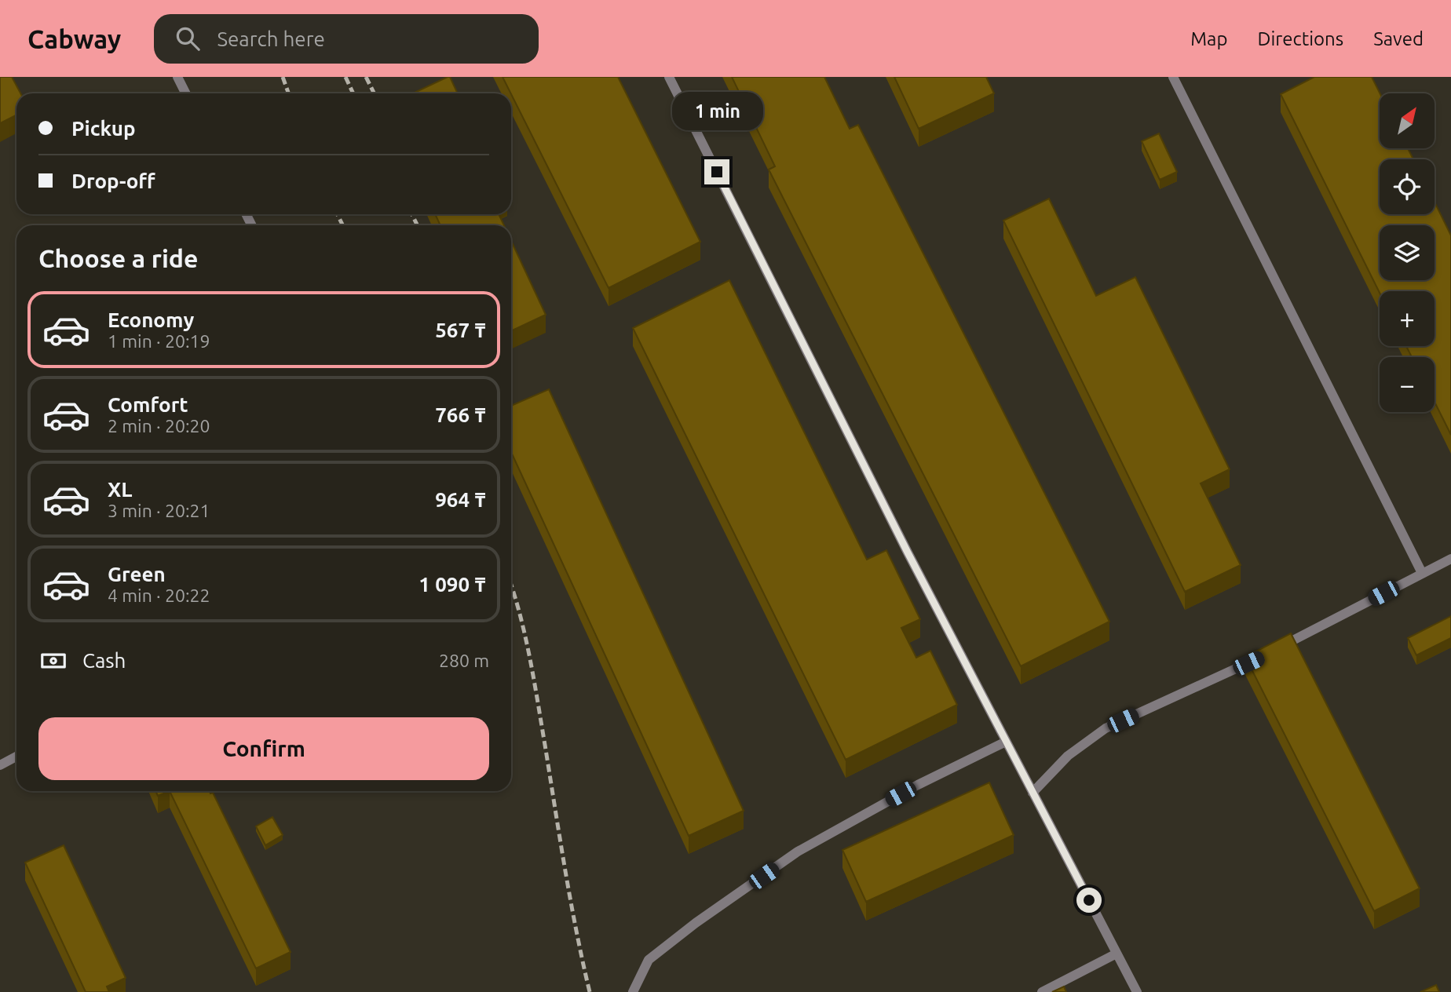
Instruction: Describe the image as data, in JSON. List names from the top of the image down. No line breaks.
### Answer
{"north":"top right","page":{"header":"Cabway","search":"Search here","nav":["Map","Directions","Saved"],"bubble":"1 min","map_buttons":["+","−"],"banner":["Pickup","Drop-off"],"heading":"Choose a ride","list":[{"name":"Economy","note":"1 min · 20:19","value":"567 ₸"},{"name":"Comfort","note":"2 min · 20:20","value":"766 ₸"},{"name":"XL","note":"3 min · 20:21","value":"964 ₸"},{"name":"Green","note":"4 min · 20:22","value":"1 090 ₸"}],"pay":["Cash","280 m"],"buttons":"Confirm"}}
